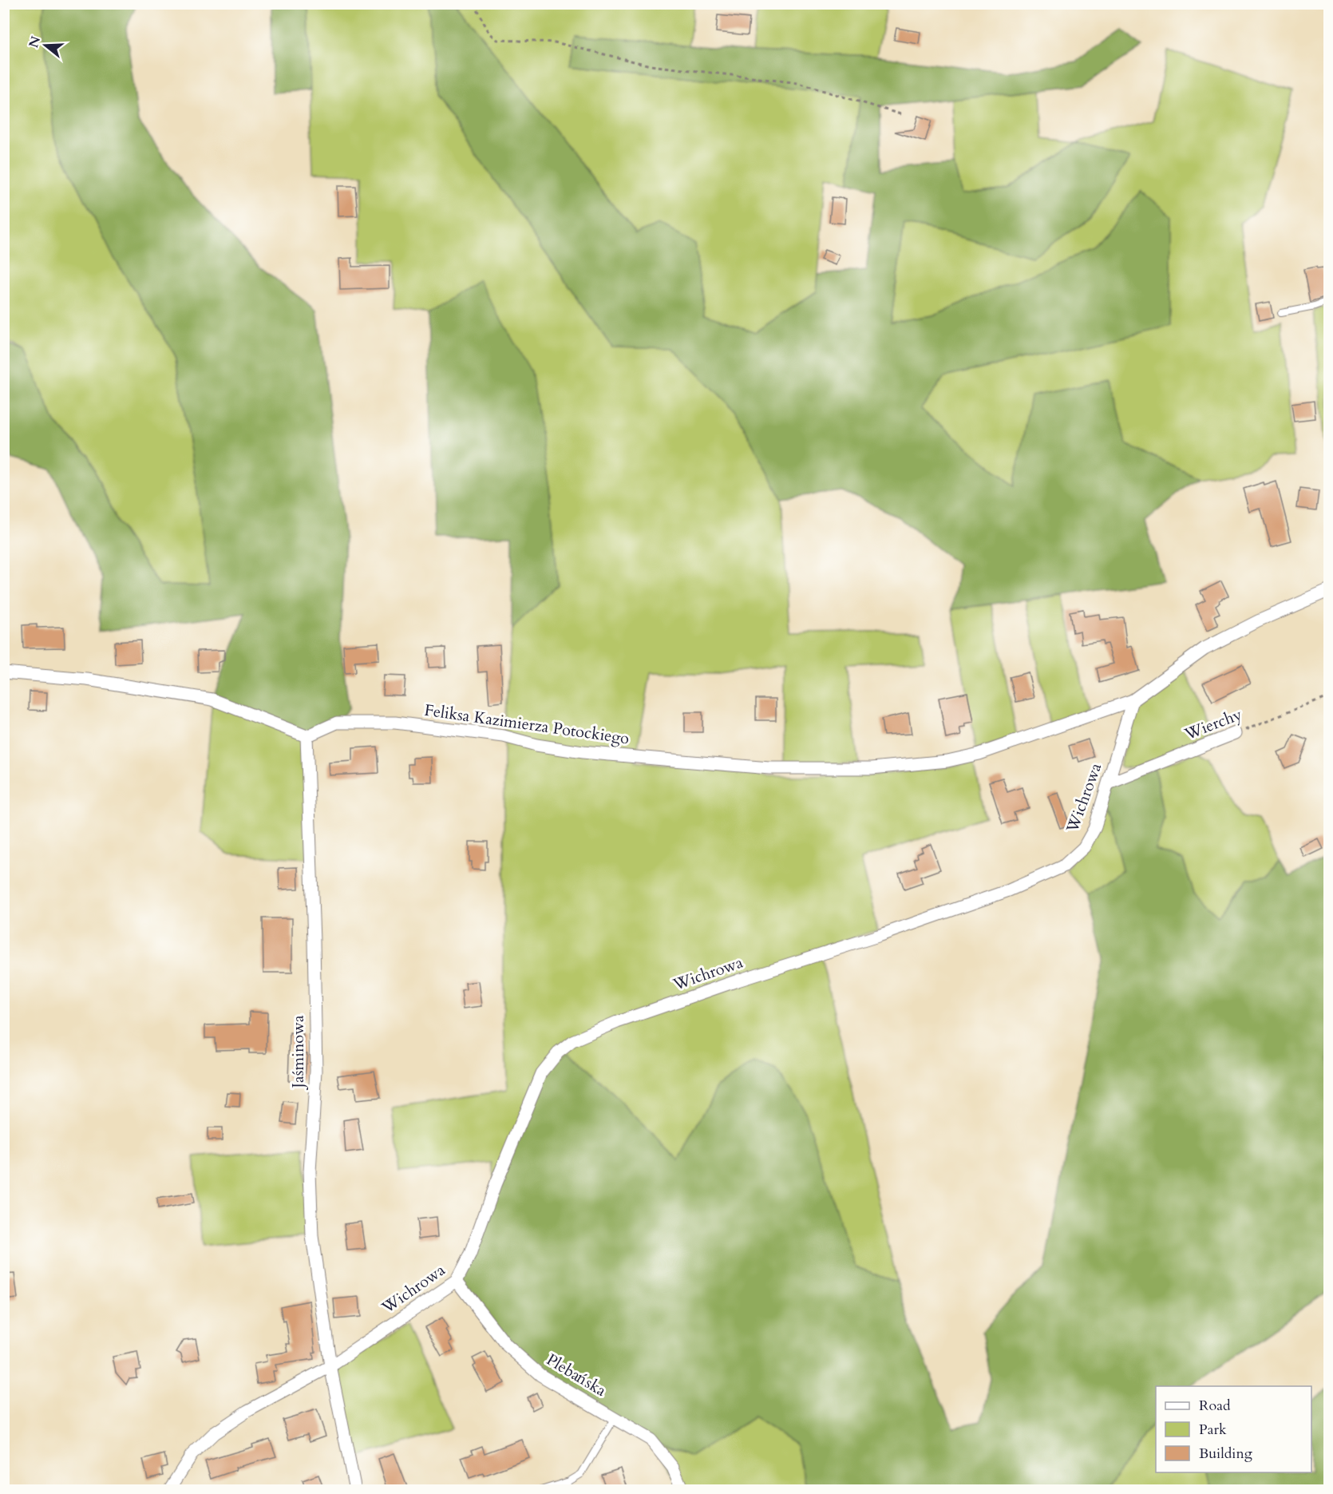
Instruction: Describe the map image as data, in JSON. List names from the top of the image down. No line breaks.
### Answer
{"streets":{"street":["Feliksa Kazimierza Potockiego","Wierchy","Wichrowa","Jaśminowa","Plebańska"]},"crossings":[["Feliksa Kazimierza Potockiego","Wichrowa"],["Feliksa Kazimierza Potockiego","Jaśminowa"],["Wierchy","Wichrowa"],["Wichrowa","Jaśminowa"],["Wichrowa","Plebańska"]],"legend":["Road","Park","Building"],"north":"left"}
